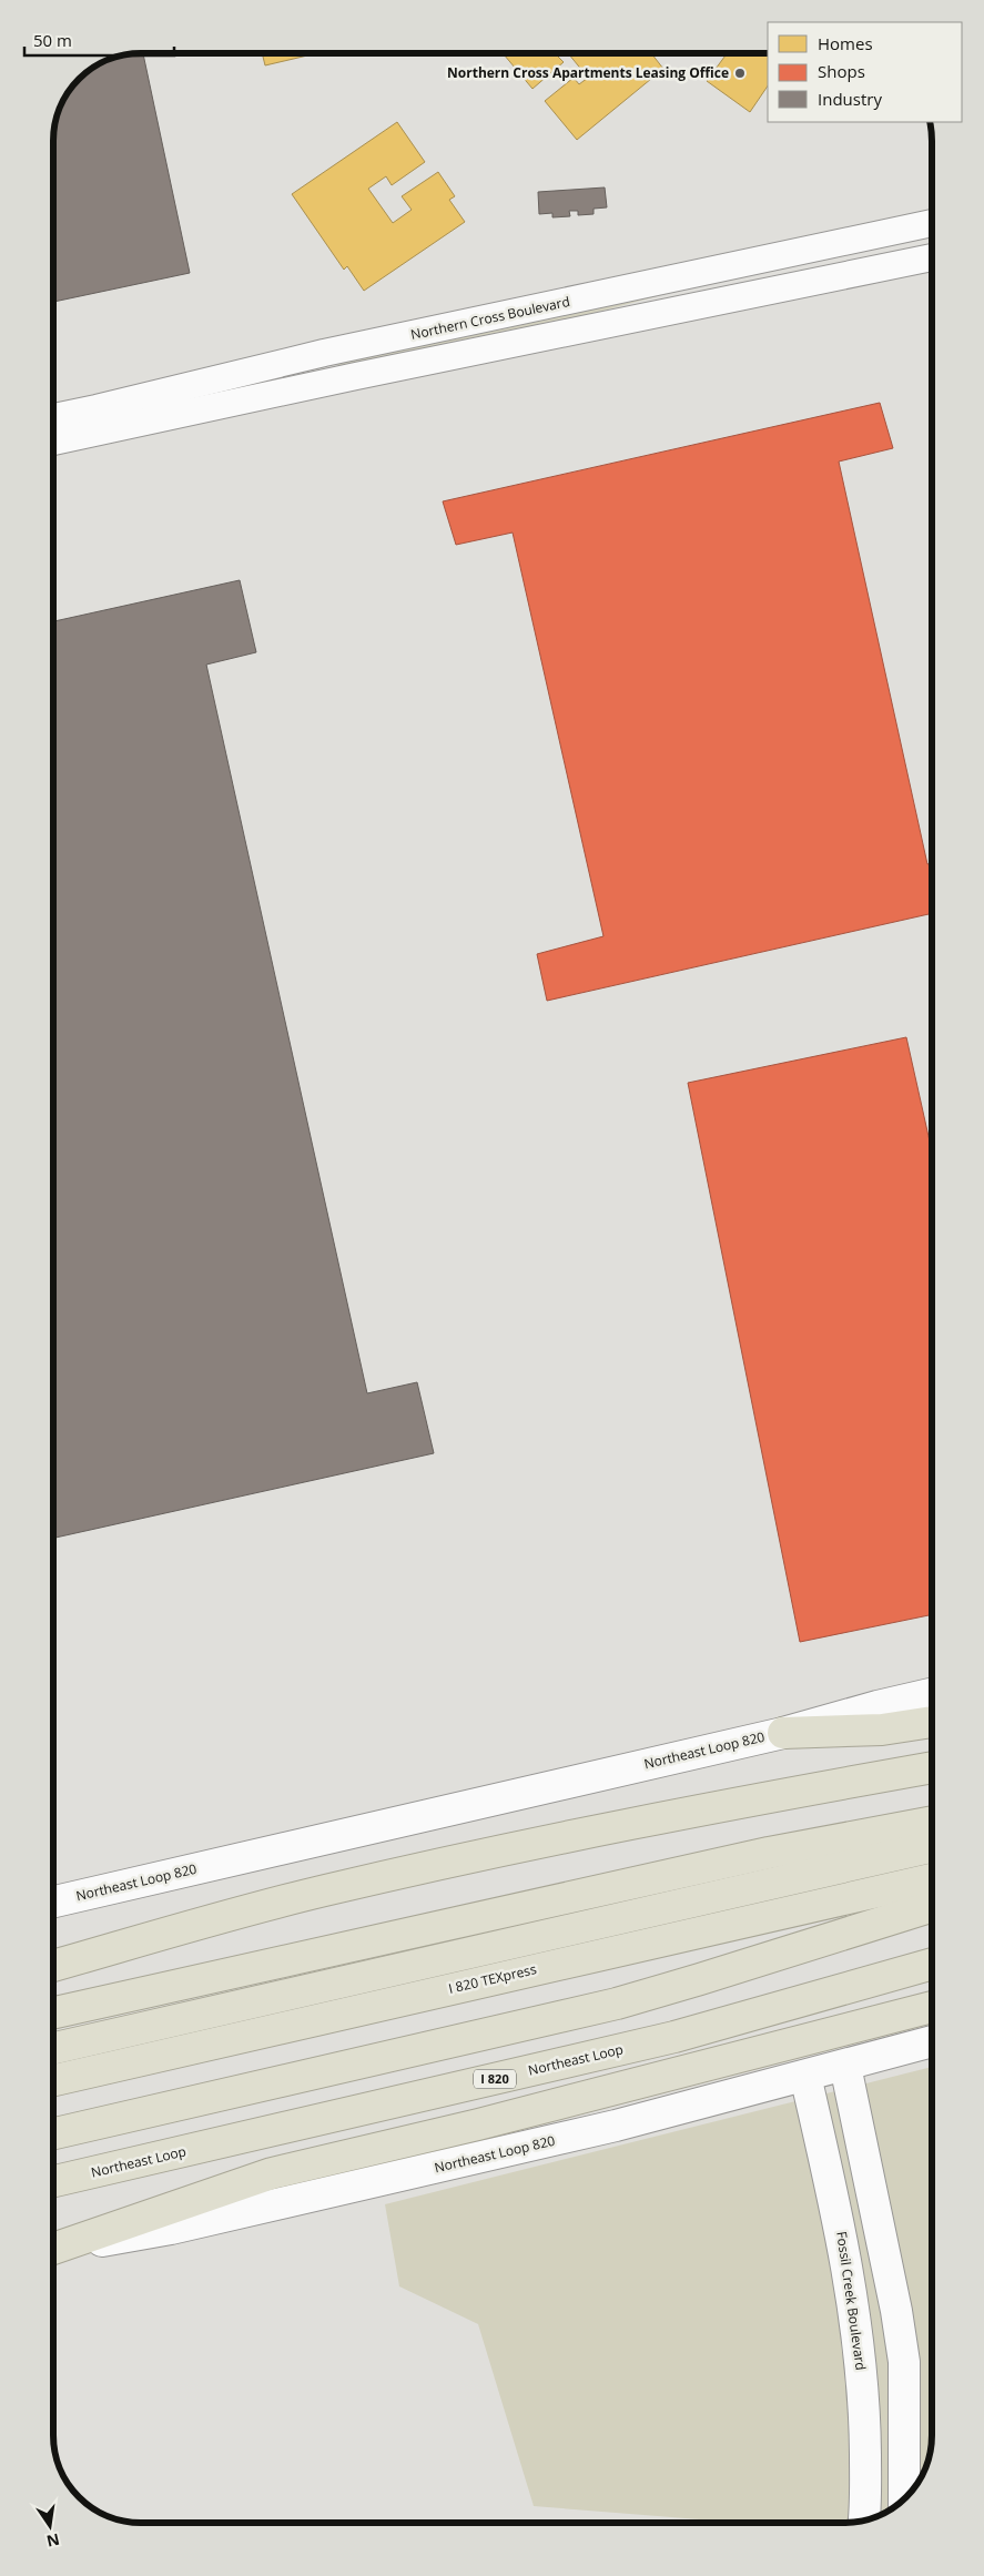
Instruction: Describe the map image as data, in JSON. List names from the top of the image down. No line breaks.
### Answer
{"streets":{"highway":["I 820 TEXpress","Northeast Loop","I 820"],"main road":["Northeast Loop 820","Fossil Creek Boulevard"],"street":["Northern Cross Boulevard"]},"crossings":[["Northeast Loop 820","Fossil Creek Boulevard"]],"places":["Northern Cross Apartments Leasing Office"],"legend":["Homes","Shops","Industry"],"scale_bar":"50 m","north":"bottom"}
